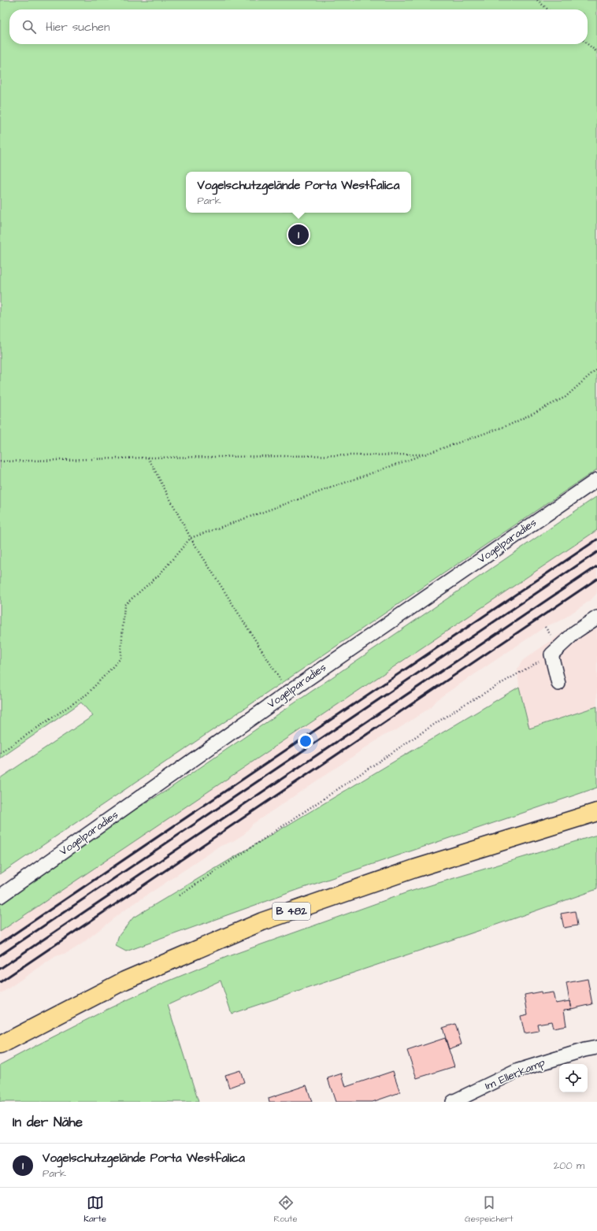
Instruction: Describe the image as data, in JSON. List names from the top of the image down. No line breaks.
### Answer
{"streets":{"main road":["B 482"],"street":["Vogelparadies","Im Ellerkamp"]},"page":{"search":"Hier suchen","popup":["Vogelschutzgelände Porta Westfalica","Park"],"pins":"1","heading":"In der Nähe","list":[{"mark":"1","name":"Vogelschutzgelände Porta Westfalica","note":"Park","value":"200 m"}],"nav":["Karte","Route","Gespeichert"]}}
